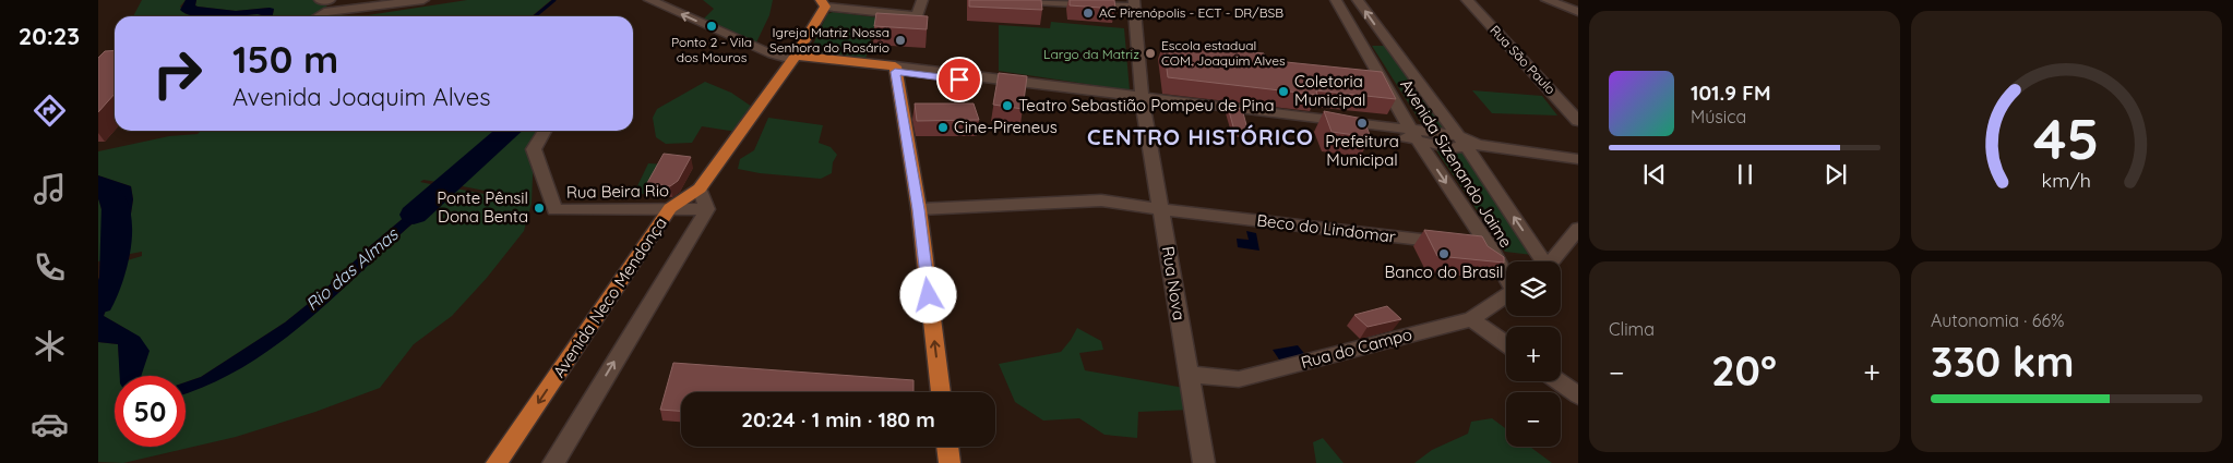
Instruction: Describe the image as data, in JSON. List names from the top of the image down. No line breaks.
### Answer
{"streets":{"main road":["Avenida Neco Mendonça"],"street":["Rua São Paulo","Avenida Sizenando Jaime","Rua Beira Rio","Beco do Lindomar","Rua Nova","Rua do Campo"]},"crossings":[["Avenida Sizenando Jaime","Beco do Lindomar"],["Rua Beira Rio","Avenida Neco Mendonça"],["Beco do Lindomar","Rua Nova"],["Rua Nova","Rua do Campo"]],"districts":["CENTRO HISTÓRICO"],"water":["Rio das Almas"],"parks":["Largo da Matriz"],"places":["AC Pirenópolis - ECT - DR/BSB","Ponto 2 - Vila dos Mouros","Igreja Matriz Nossa Senhora do Rosário","Escola estadual COM. Joaquim Alves","Coletoria Municipal","Teatro Sebastião Pompeu de Pina","Prefeitura Municipal","Cine-Pireneus","Ponte Pênsil Dona Benta","Banco do Brasil"],"page":{"tabs":"20:23","turn":["150 m","Avenida Joaquim Alves"],"song":["101.9 FM","Música"],"map_buttons":["+","−"],"tile":["Clima",["Autonomia · 66%","330 km"]],"heat":["−","20°","+"],"limit":"50","trip":"20:24 · 1 min · 180 m","gauge":["45","km/h"]}}
